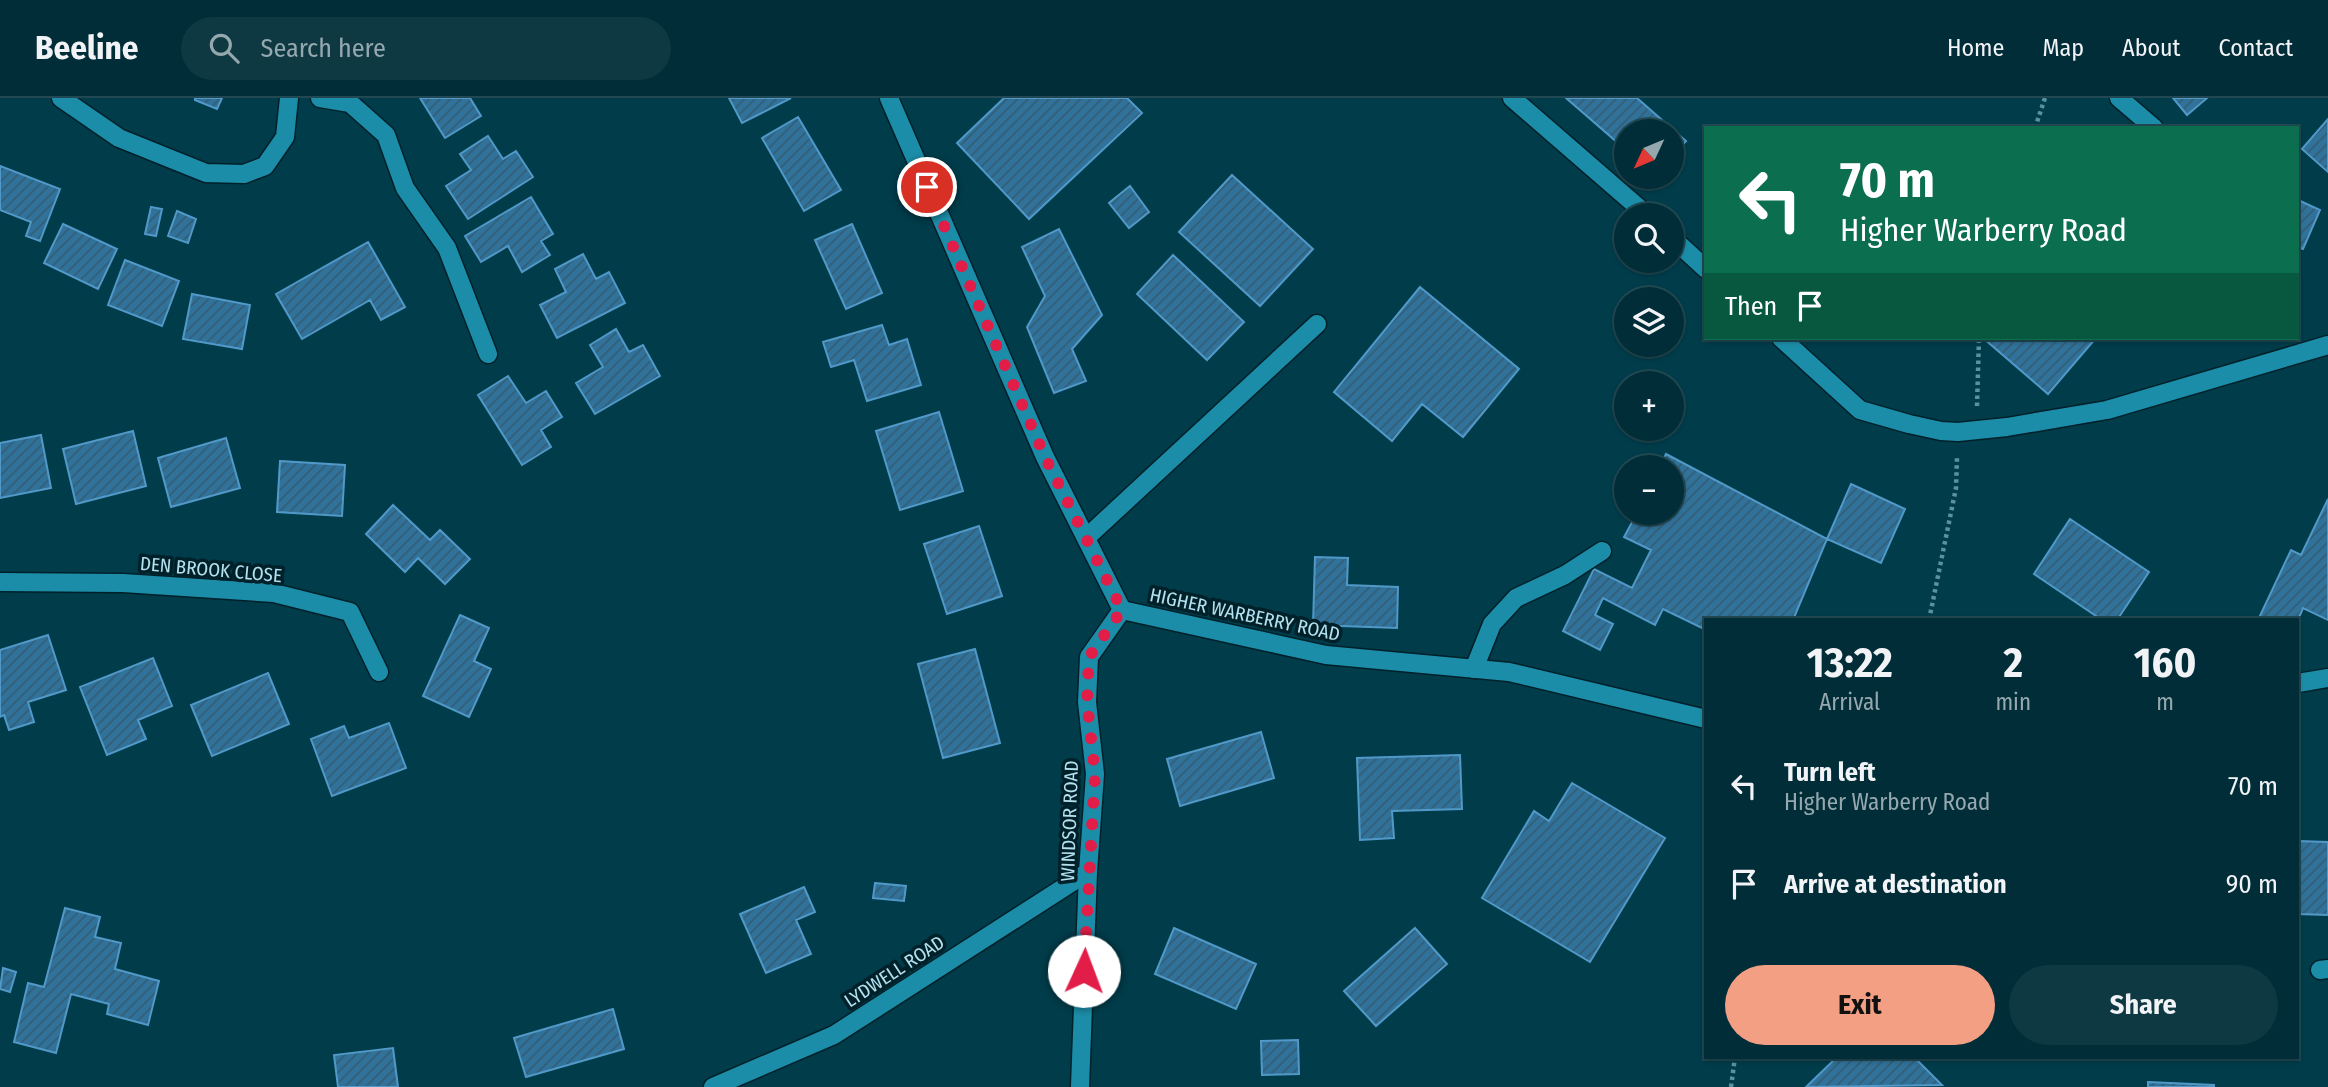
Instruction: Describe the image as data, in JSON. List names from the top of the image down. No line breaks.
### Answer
{"streets":{"street":["DEN BROOK CLOSE","HIGHER WARBERRY ROAD","WINDSOR ROAD","LYDWELL ROAD"]},"crossings":[["HIGHER WARBERRY ROAD","WINDSOR ROAD"],["WINDSOR ROAD","LYDWELL ROAD"]],"north":"bottom left","page":{"header":"Beeline","search":"Search here","nav":["Home","Map","About","Contact"],"map_buttons":["+","−"],"turn":["70 m","Higher Warberry Road"],"then":"Then","eta":["13:22","Arrival","2","min","160","m"],"list":[{"name":"Turn left","note":"Higher Warberry Road","value":"70 m"},{"name":"Arrive at destination","value":"90 m"}],"buttons":["Exit","Share"]}}
